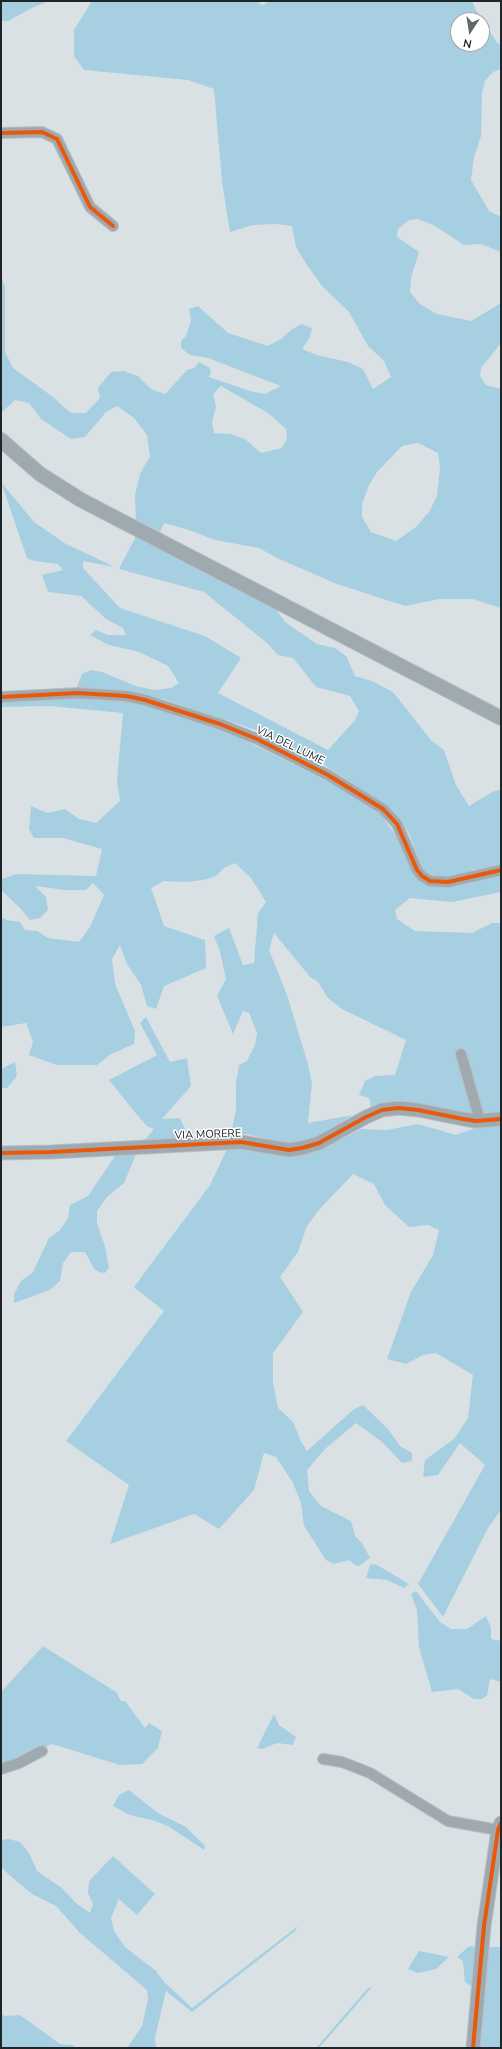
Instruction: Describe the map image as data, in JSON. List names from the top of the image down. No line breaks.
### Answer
{"streets":{"street":["VIA DEL LUME","VIA MORERE"]},"north":"bottom"}
